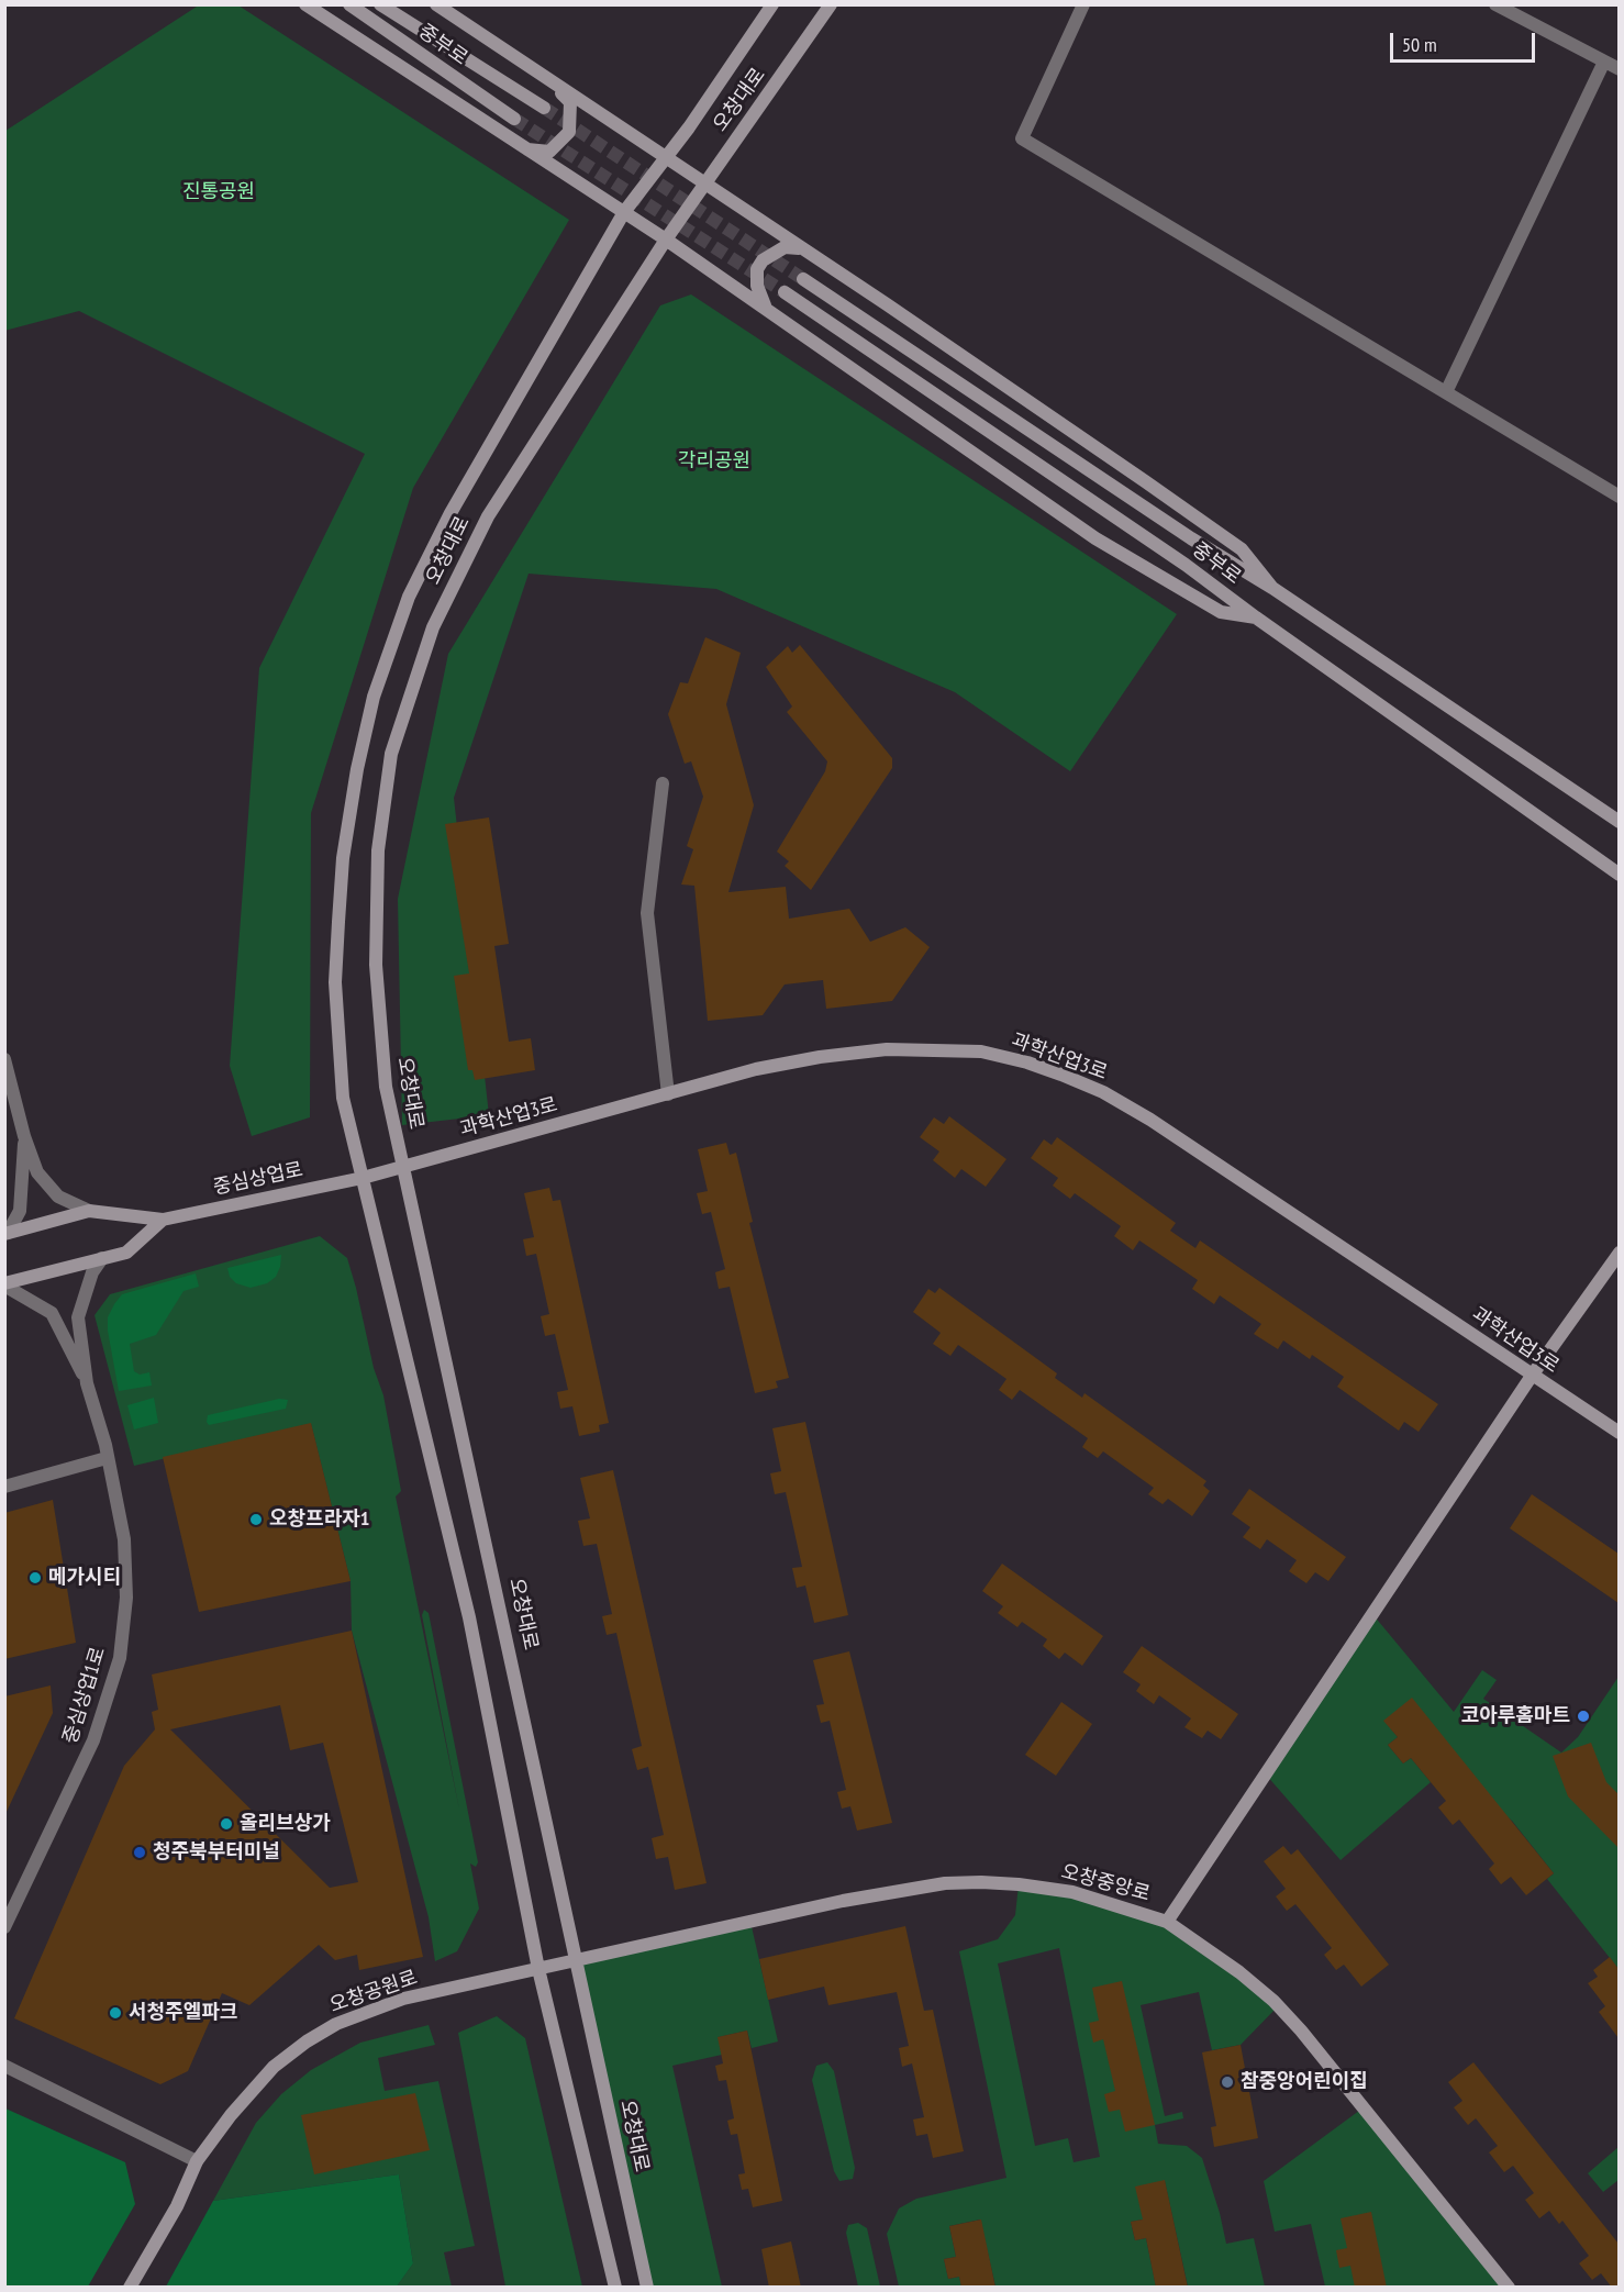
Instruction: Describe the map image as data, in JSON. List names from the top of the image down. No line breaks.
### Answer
{"streets":{"main road":["중부로","오창대로","과학산업3로","중심상업로","오창중앙로","오창공원로"],"street":["중심상업1로"]},"crossings":[["오창대로","과학산업3로"],["오창대로","중심상업로"],["오창대로","오창중앙로"],["오창대로","오창공원로"],["과학산업3로","중심상업로"],["오창중앙로","오창공원로"]],"parks":["진통공원","각리공원"],"places":["오창프라자1","메가시티","코아루홈마트","올리브상가","청주북부터미널","서청주엘파크","참중앙어린이집"],"scale_bar":"50 m"}
